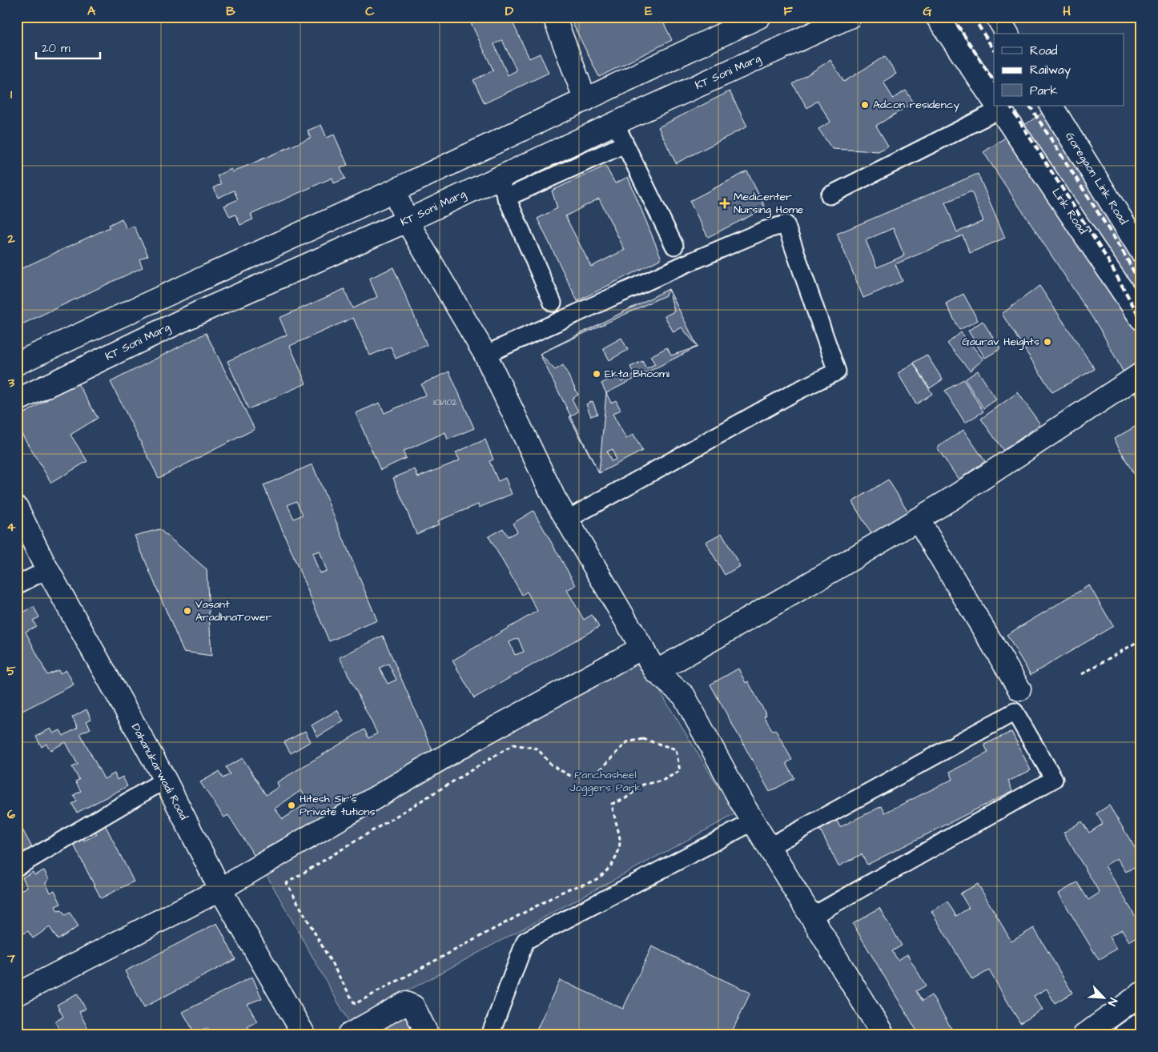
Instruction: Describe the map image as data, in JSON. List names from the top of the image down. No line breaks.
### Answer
{"streets":{"street":["KT Soni Marg","Goregaon Link Road","Link Road","Dahanukarwadi Road"]},"parks":["Panchasheel Joggers Park"],"places":{"other":["Adcon residency","Gaurav Heights","Ekta Bhoomi","Vasant AradhnaTower","Hitesh Sir's Private tutions"],"health":["Medicenter Nursing Home"]},"house_numbers":["101/102"],"legend":["Road","Railway","Park"],"scale_bar":"20 m","north":"bottom right","grid":{"columns":["A","B","C","D","E","F","G","H"],"rows":["1","2","3","4","5","6","7"]}}
